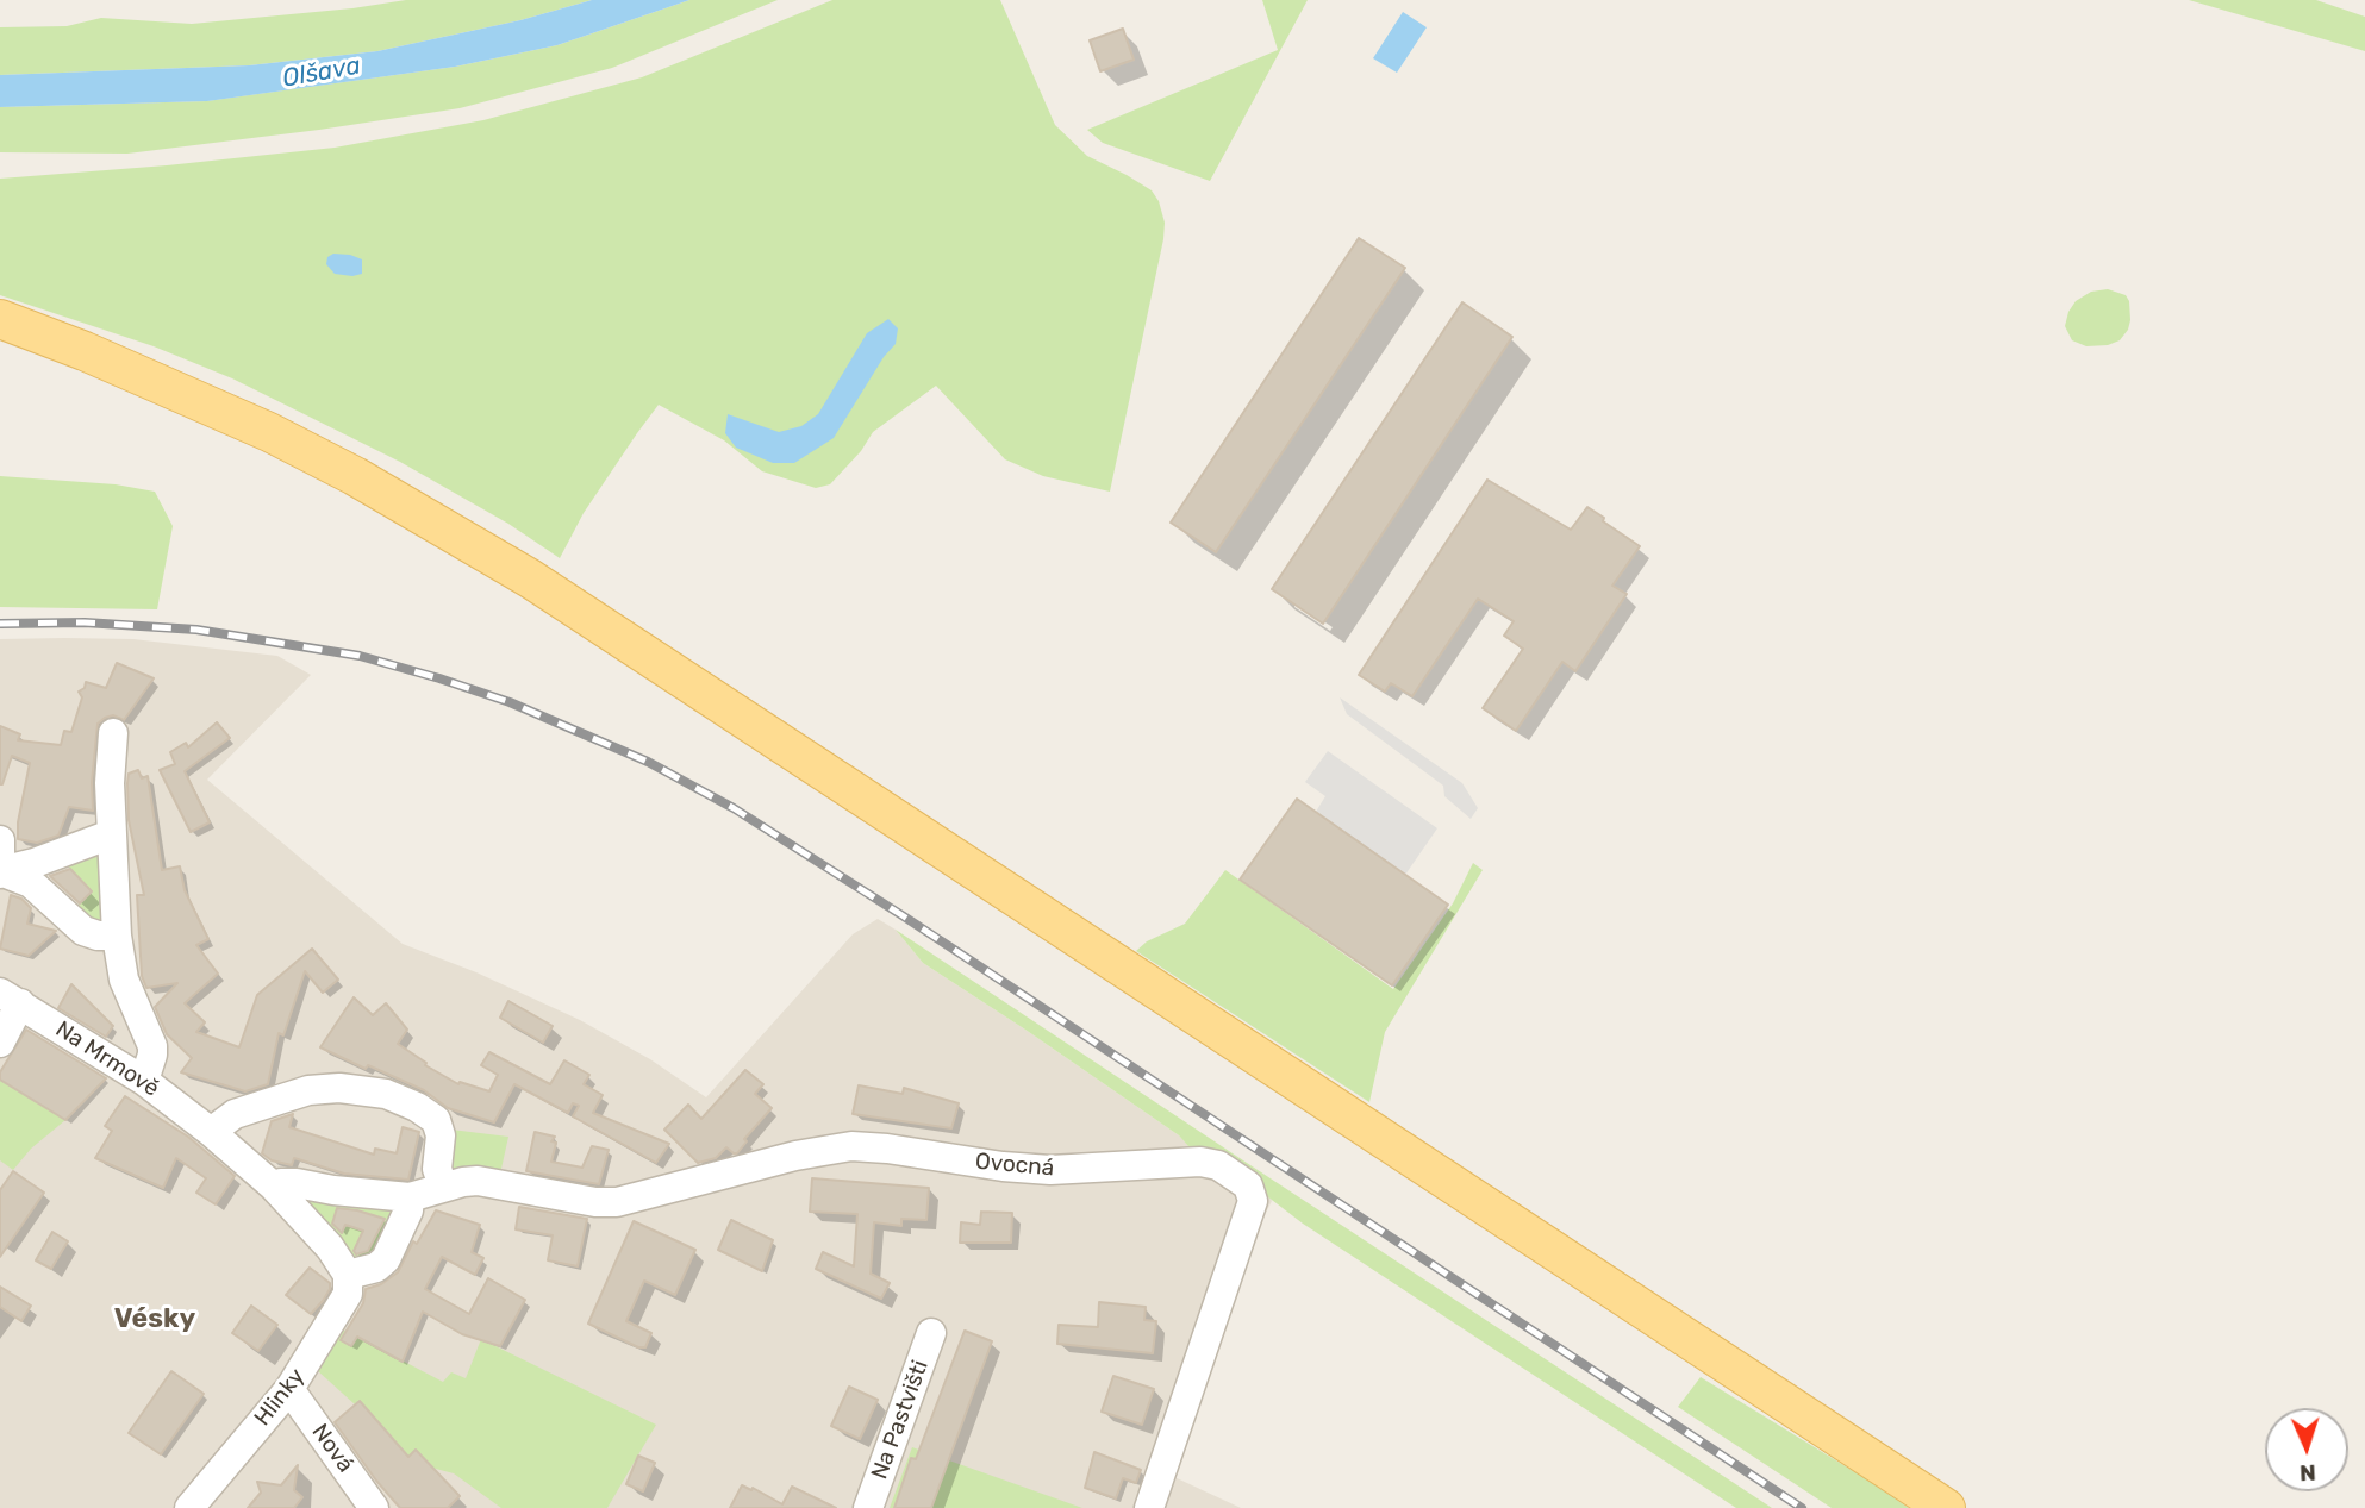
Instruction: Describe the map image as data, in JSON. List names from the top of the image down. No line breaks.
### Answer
{"streets":{"street":["Na Mrmově","Ovocná","Hlinky","Na Pastvišti","Nová"]},"crossings":[["Na Mrmově","Hlinky"],["Hlinky","Nová"]],"districts":["Vésky"],"water":["Olšava"],"north":"bottom"}
